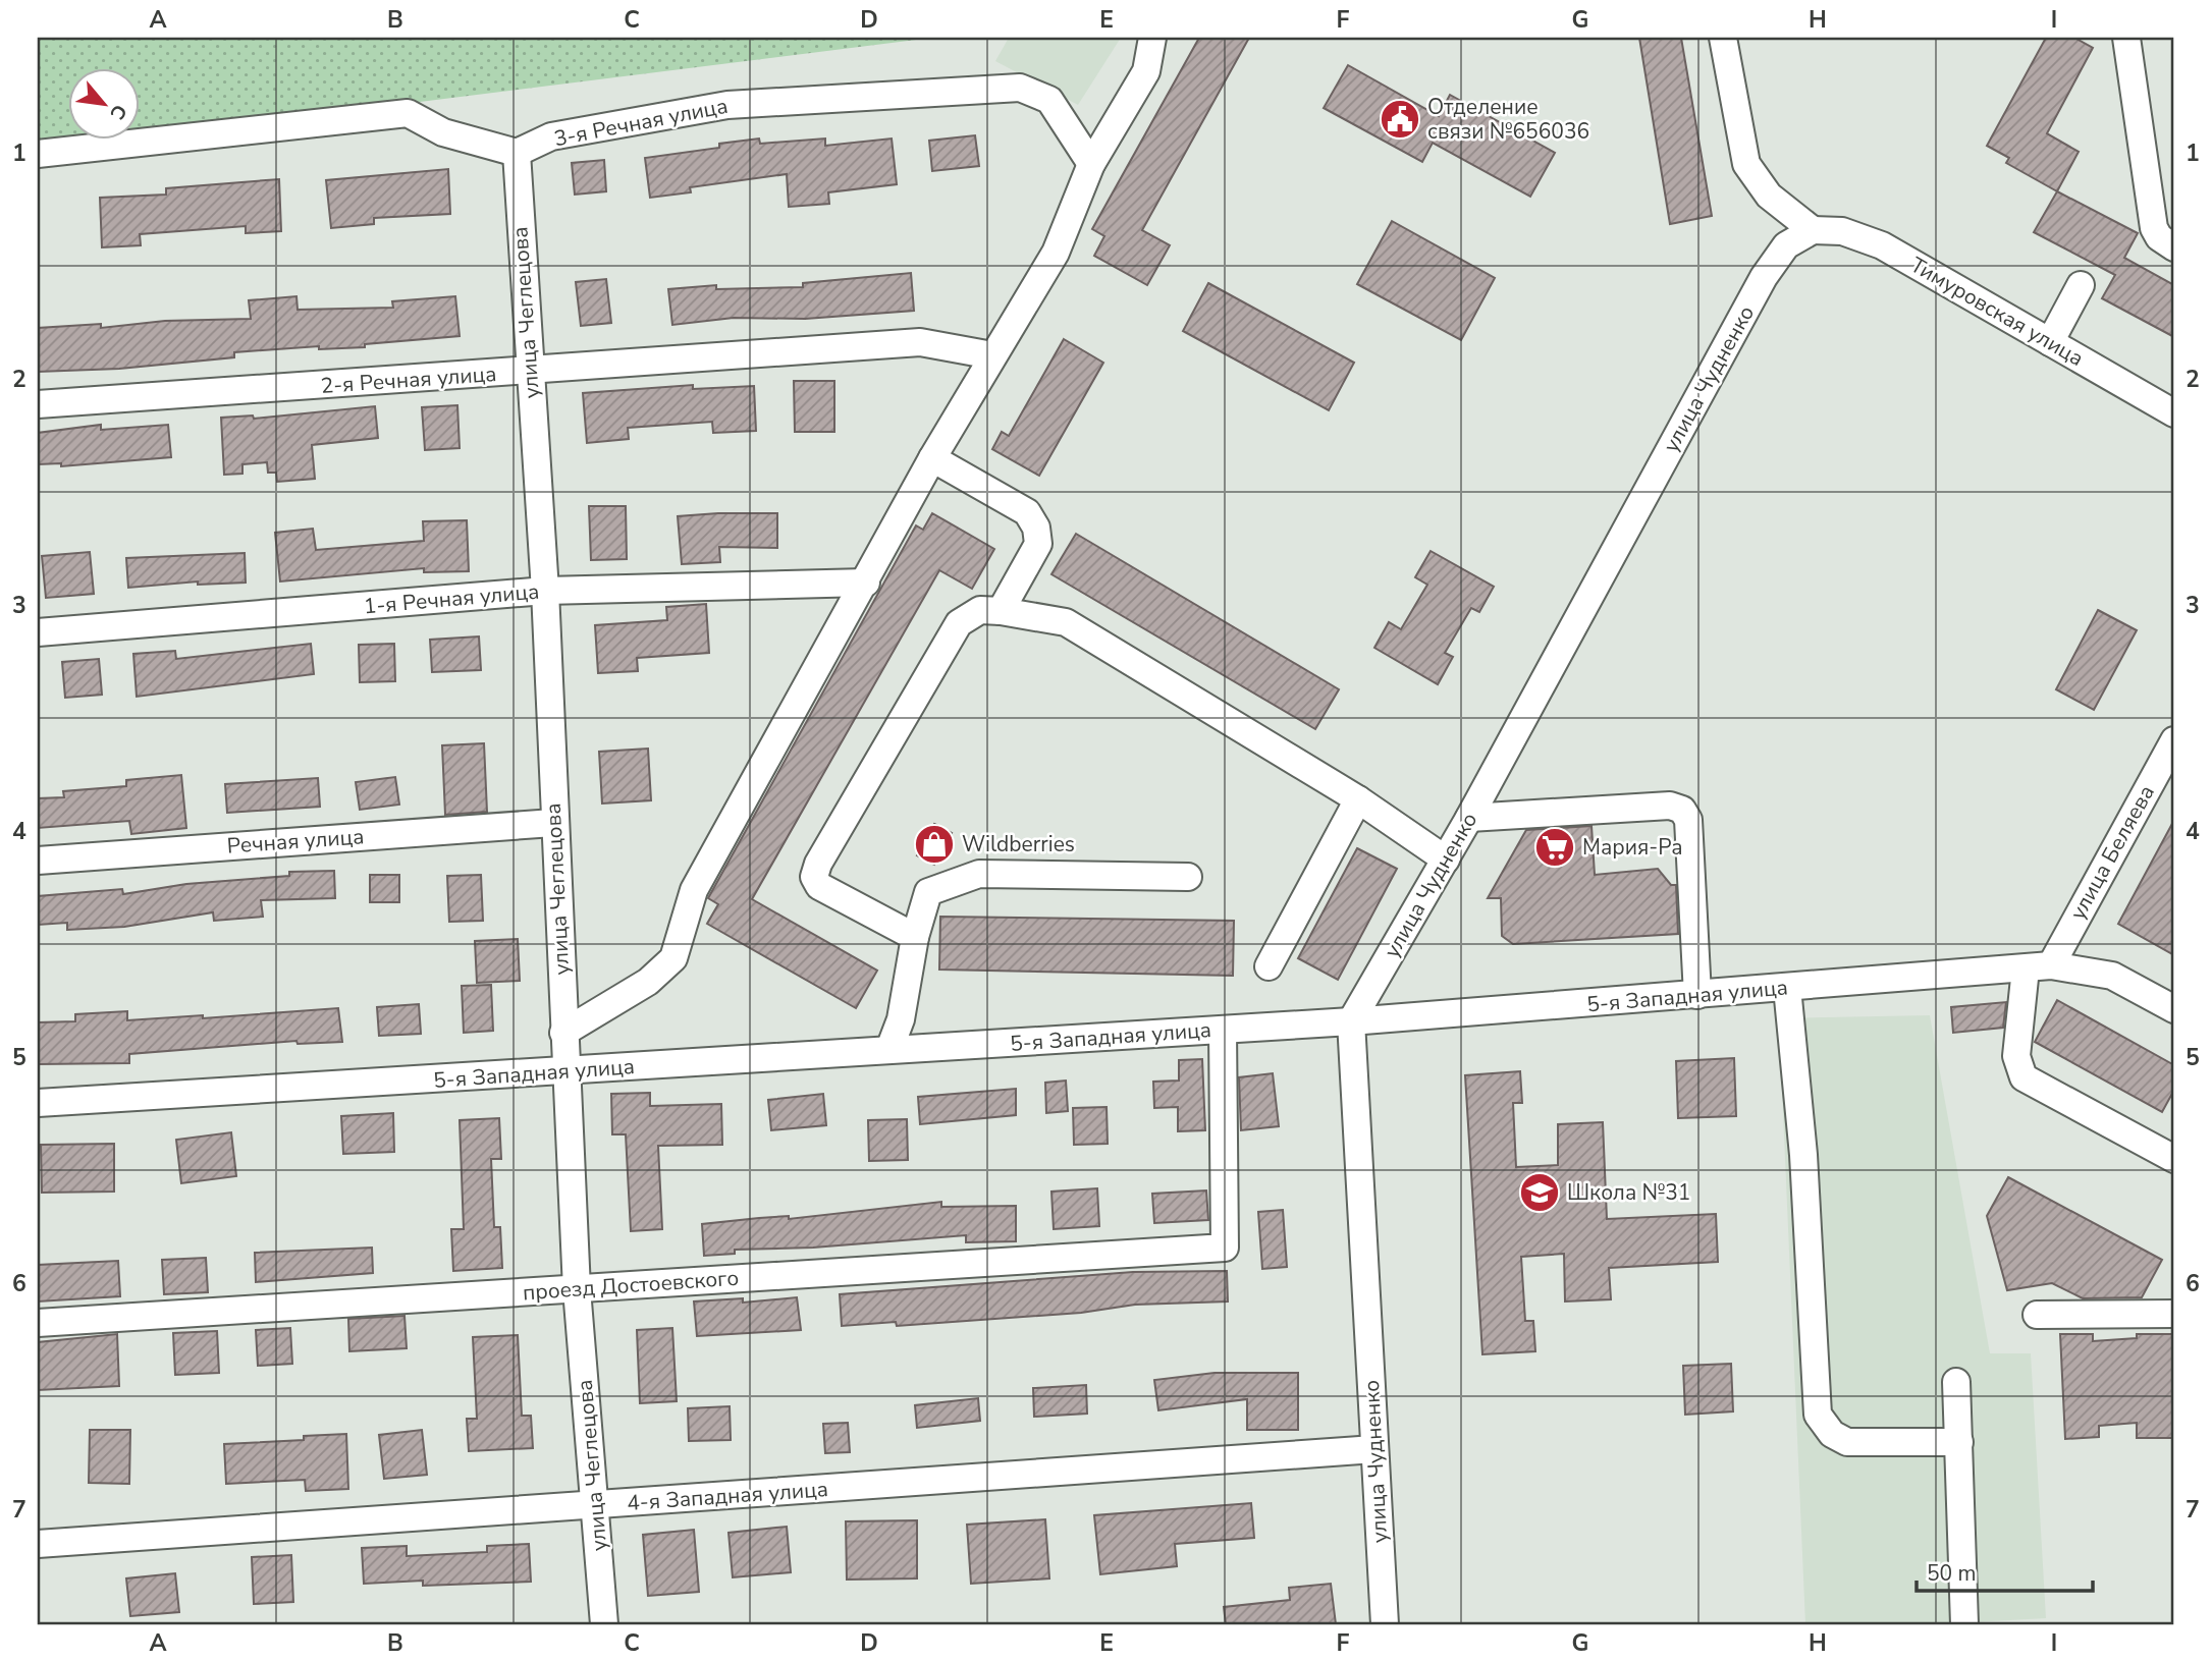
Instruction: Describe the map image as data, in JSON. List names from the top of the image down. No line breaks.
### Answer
{"streets":{"street":["3-я Речная улица","Тимуровская улица","улица Чеглецова","улица Чудненко","2-я Речная улица","1-я Речная улица","Речная улица","улица Беляева","5-я Западная улица","проезд Достоевского","4-я Западная улица"]},"crossings":[["3-я Речная улица","улица Чеглецова"],["Тимуровская улица","улица Чудненко"],["улица Чеглецова","2-я Речная улица"],["улица Чеглецова","1-я Речная улица"],["улица Чеглецова","Речная улица"],["улица Чеглецова","5-я Западная улица"],["улица Чеглецова","проезд Достоевского"],["улица Чеглецова","4-я Западная улица"],["улица Чудненко","5-я Западная улица"],["улица Чудненко","4-я Западная улица"],["улица Беляева","5-я Западная улица"],["5-я Западная улица","проезд Достоевского"]],"places":{"public building":["Отделение связи №656036"],"shop":["Wildberries"],"supermarket":["Мария-Ра"],"school or university":["Школа №31"]},"scale_bar":"50 m","north":"bottom right","grid":{"columns":["A","B","C","D","E","F","G","H","I"],"rows":["1","2","3","4","5","6","7"]}}
